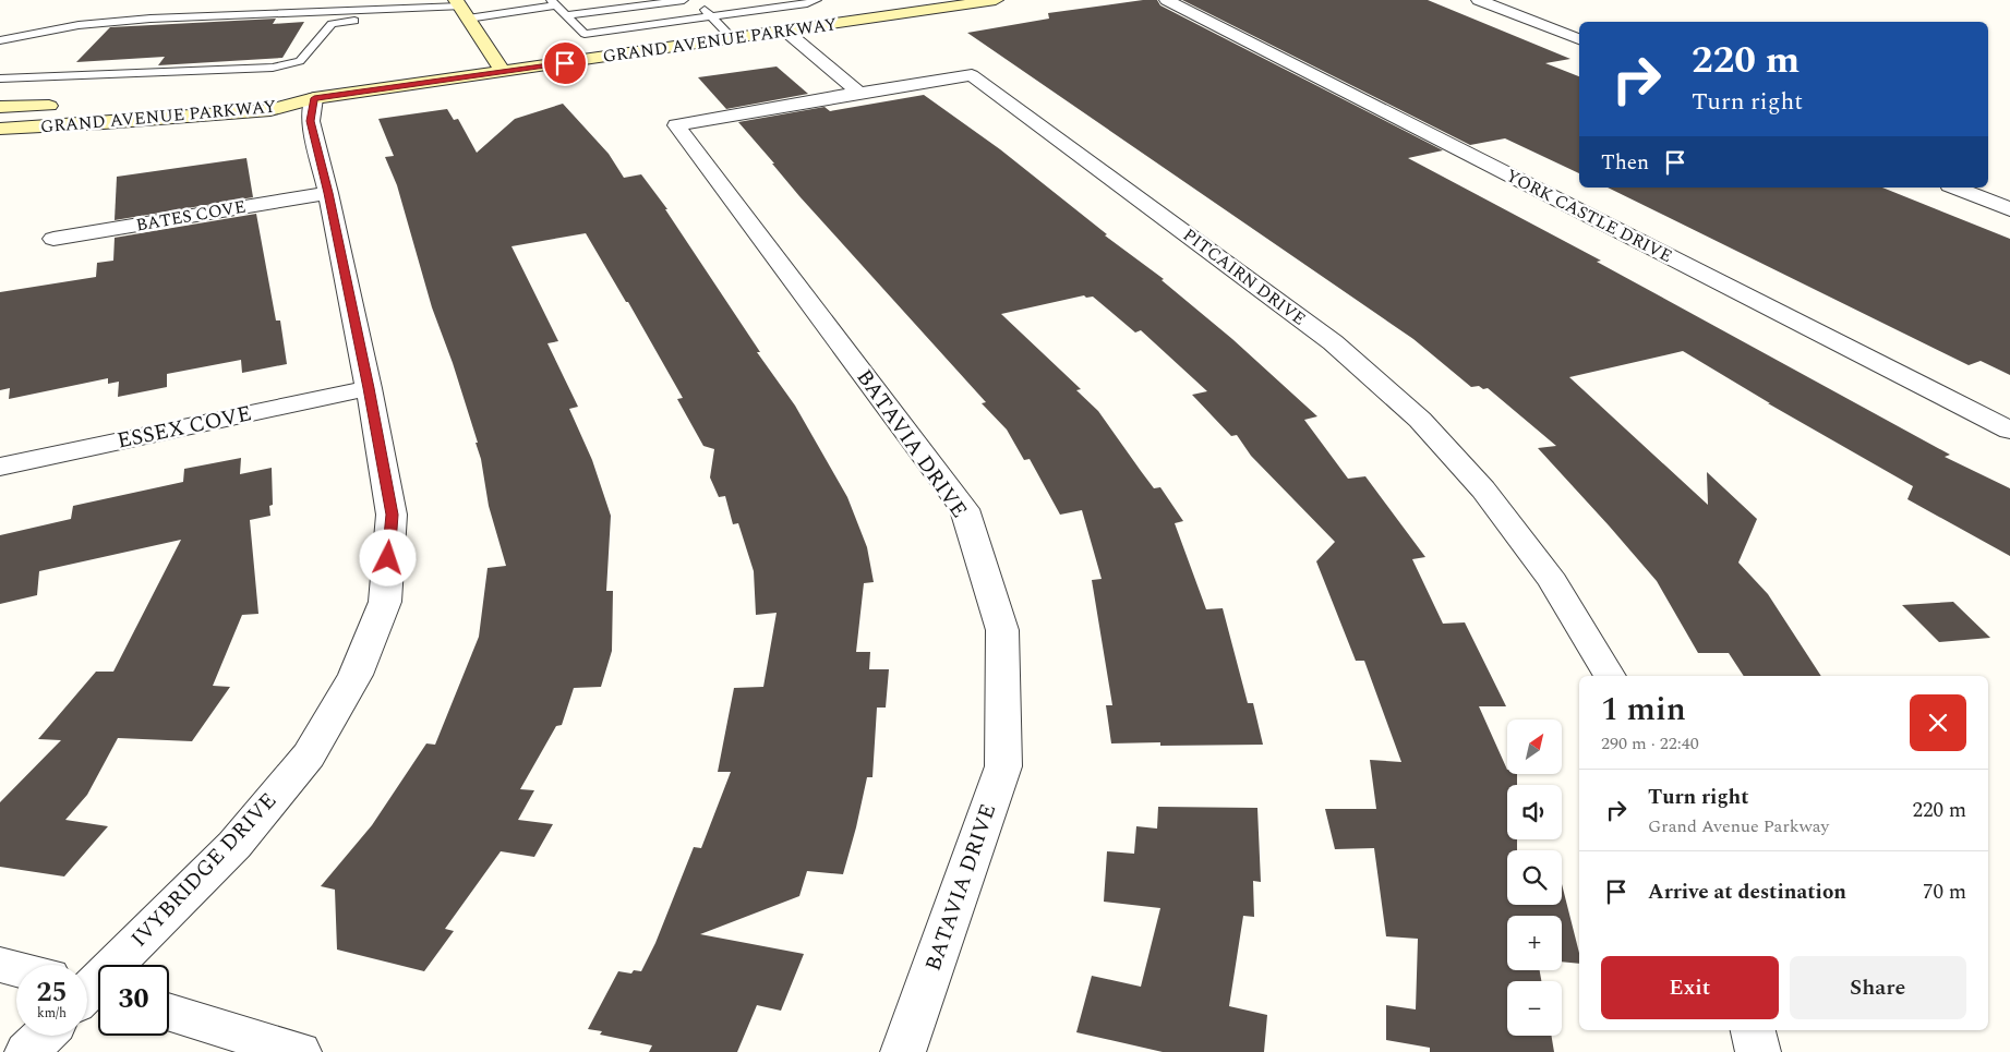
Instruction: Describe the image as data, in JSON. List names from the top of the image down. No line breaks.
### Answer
{"streets":{"main road":["GRAND AVENUE PARKWAY"],"street":["BATES COVE","YORK CASTLE DRIVE","PITCAIRN DRIVE","ESSEX COVE","BATAVIA DRIVE","IVYBRIDGE DRIVE"]},"crossings":[["GRAND AVENUE PARKWAY","IVYBRIDGE DRIVE"],["BATES COVE","IVYBRIDGE DRIVE"],["PITCAIRN DRIVE","BATAVIA DRIVE"],["ESSEX COVE","IVYBRIDGE DRIVE"]],"north":"top right","page":{"turn":["220 m","Turn right"],"then":"Then","heading":["1 min","290 m · 22:40"],"map_buttons":["+","−"],"list":[{"name":"Turn right","note":"Grand Avenue Parkway","value":"220 m"},{"name":"Arrive at destination","value":"70 m"}],"buttons":["Exit","Share"],"speed":"25 km/h","limit":"30"}}
